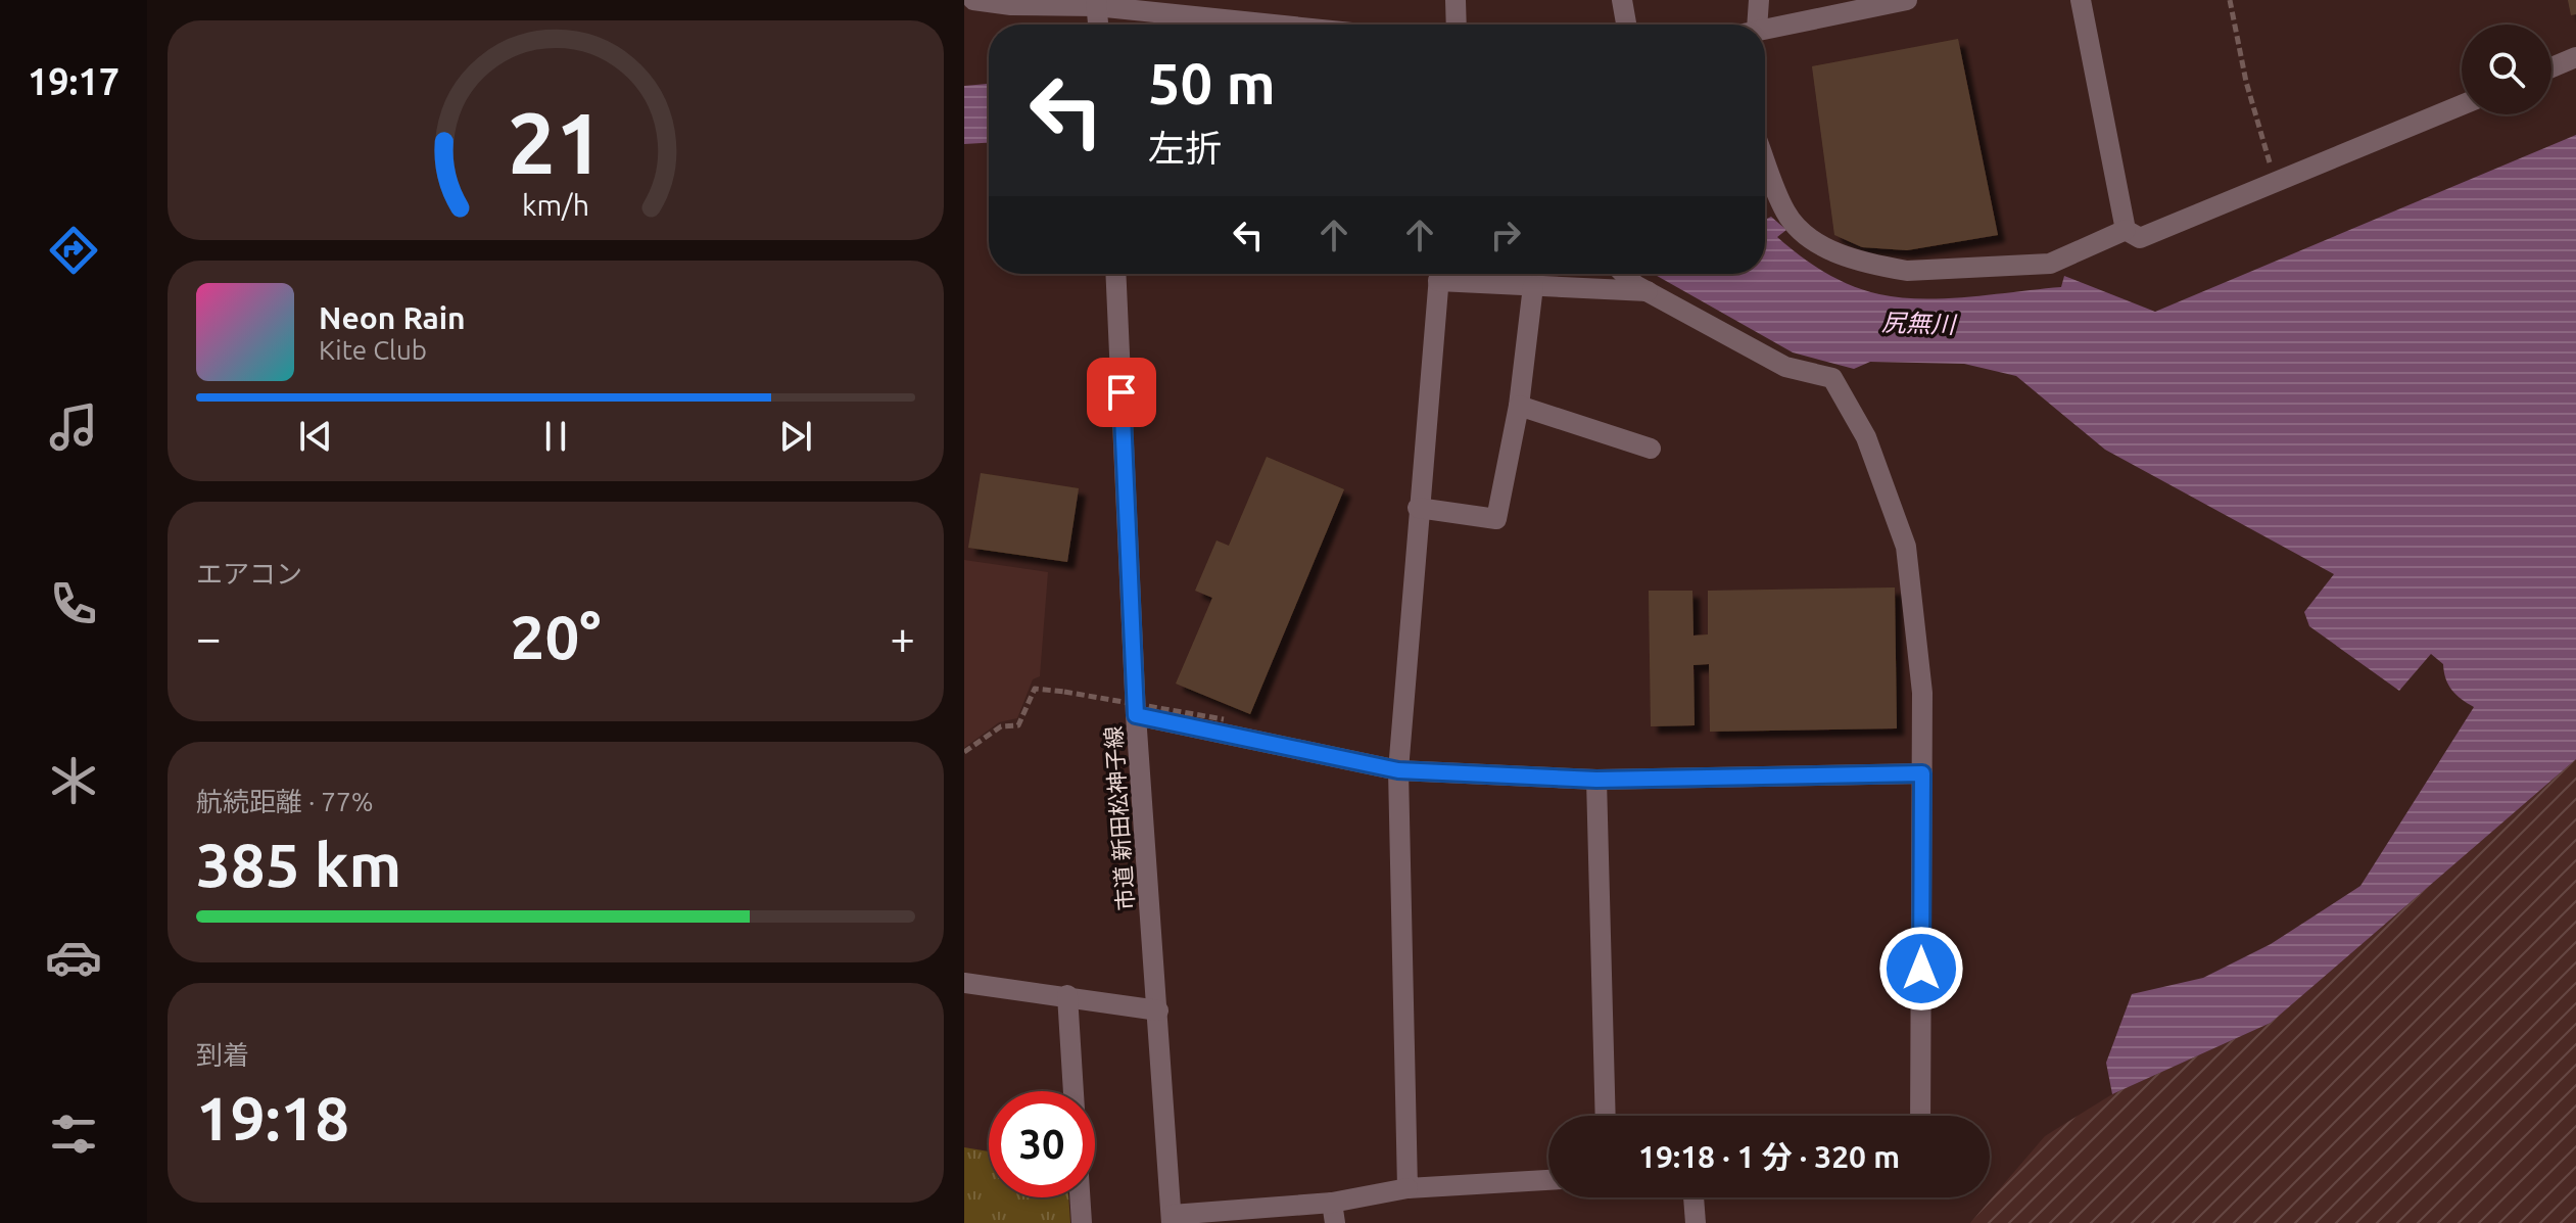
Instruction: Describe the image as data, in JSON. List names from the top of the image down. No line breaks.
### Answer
{"streets":{"street":["市道 新田松神子線"]},"water":["尻無川"],"page":{"tabs":"19:17","turn":["50 m","左折"],"song":["Neon Rain","Kite Club"],"tile":["エアコン",["航続距離 · 77%","385 km"],["到着","19:18"]],"heat":["−","20°","+"],"limit":"30","trip":"19:18 · 1 分 · 320 m","gauge":["21","km/h"]}}
